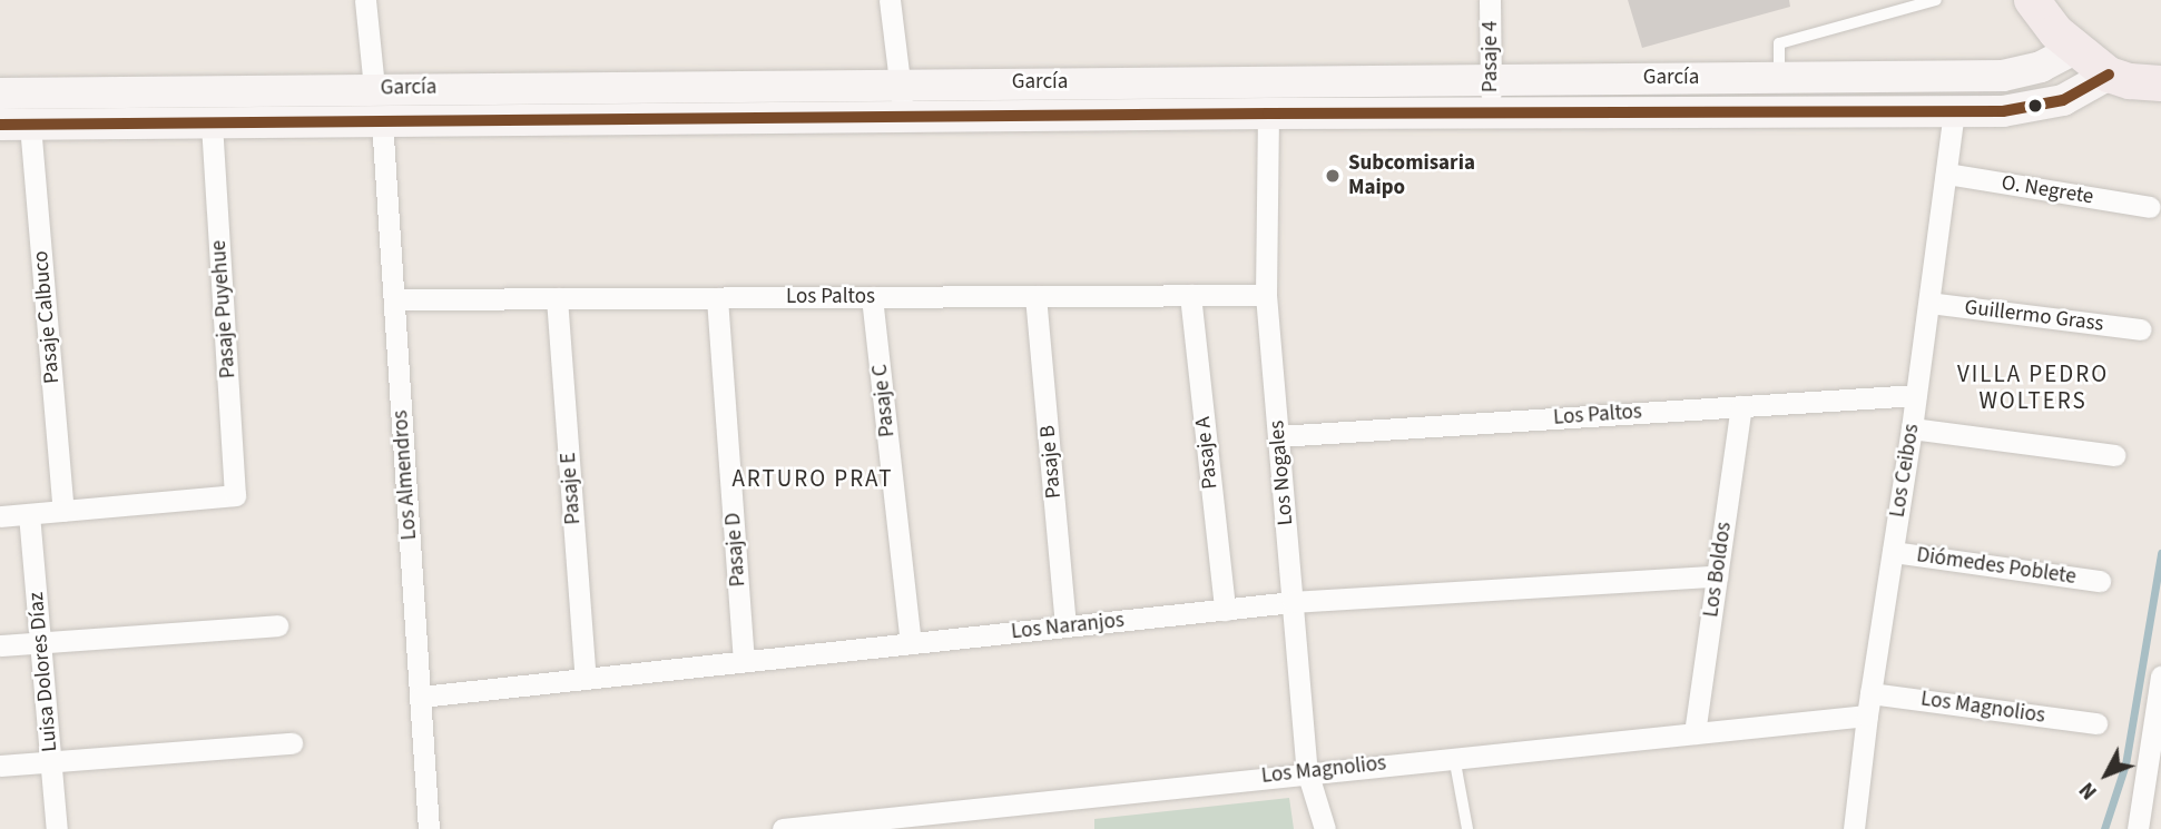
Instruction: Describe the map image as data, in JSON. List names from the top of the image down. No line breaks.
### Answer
{"streets":{"street":["Pasaje 4","García","O. Negrete","Los Paltos","Pasaje Puyehue","Guillermo Grass","Pasaje Calbuco","Pasaje C","Pasaje A","Pasaje B","Los Ceibos","Los Nogales","Los Almendros","Pasaje E","Pasaje D","Diómedes Poblete","Los Boldos","Los Naranjos","Luisa Dolores Díaz","Los Magnolios"]},"crossings":[["Pasaje 4","García"],["García","Pasaje Puyehue"],["García","Pasaje Calbuco"],["García","Los Ceibos"],["García","Los Nogales"],["García","Los Almendros"],["O. Negrete","Los Ceibos"],["Los Paltos","Pasaje C"],["Los Paltos","Pasaje A"],["Los Paltos","Pasaje B"],["Los Paltos","Los Ceibos"],["Los Paltos","Los Nogales"],["Los Paltos","Los Almendros"],["Los Paltos","Pasaje E"],["Los Paltos","Pasaje D"],["Los Paltos","Los Boldos"],["Pasaje Puyehue","Pasaje Calbuco"],["Guillermo Grass","Los Ceibos"],["Pasaje C","Los Naranjos"],["Pasaje A","Los Naranjos"],["Pasaje B","Los Naranjos"],["Los Ceibos","Diómedes Poblete"],["Los Ceibos","Los Magnolios"],["Los Nogales","Los Naranjos"],["Los Nogales","Los Magnolios"],["Los Almendros","Los Naranjos"],["Pasaje E","Los Naranjos"],["Pasaje D","Los Naranjos"],["Los Boldos","Los Naranjos"],["Los Boldos","Los Magnolios"]],"districts":["VILLA PEDRO WOLTERS","ARTURO PRAT"],"places":["Subcomisaria Maipo"],"north":"bottom left"}
